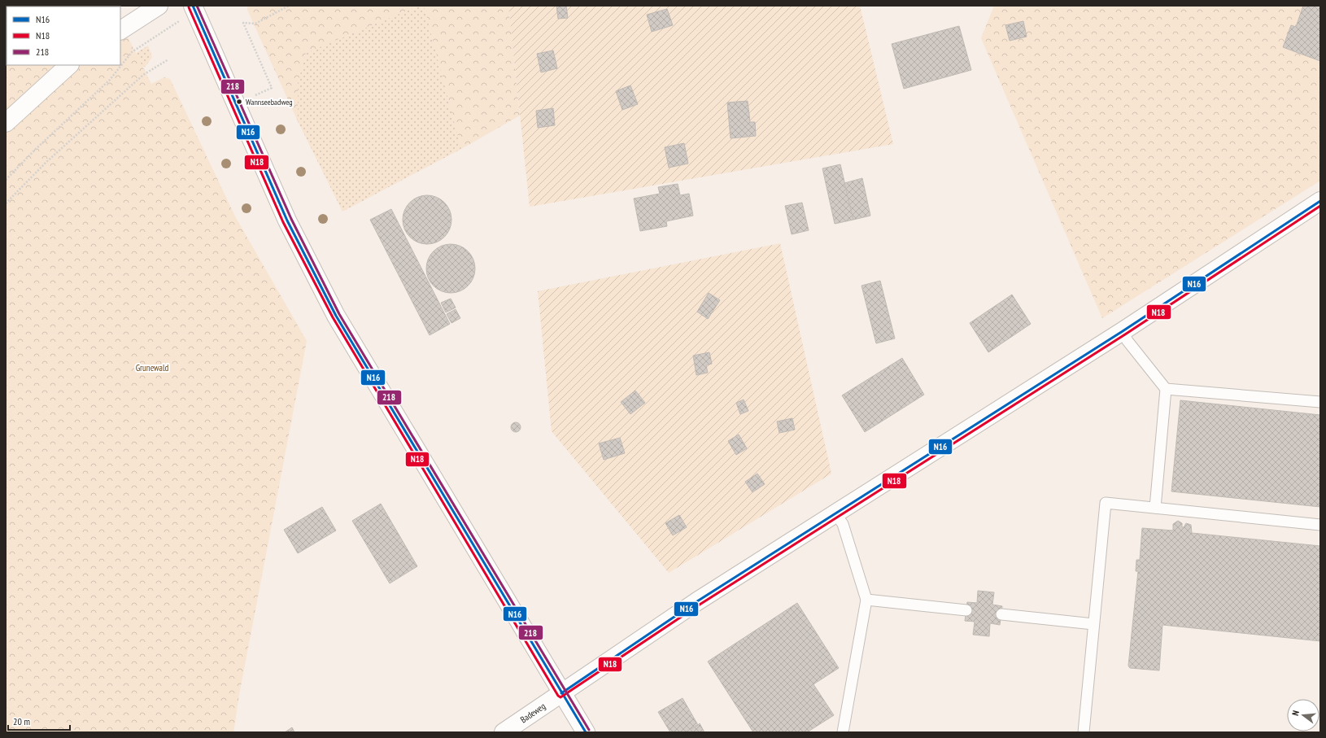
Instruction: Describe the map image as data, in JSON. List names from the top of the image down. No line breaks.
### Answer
{"streets":{"street":["Badeweg"]},"parks":["Grunewald"],"places":["Wannseebadweg"],"lines":["transit line N16","transit line 218","transit line N18"],"legend":["N16","N18","218"],"scale_bar":"20 m","north":"left"}
